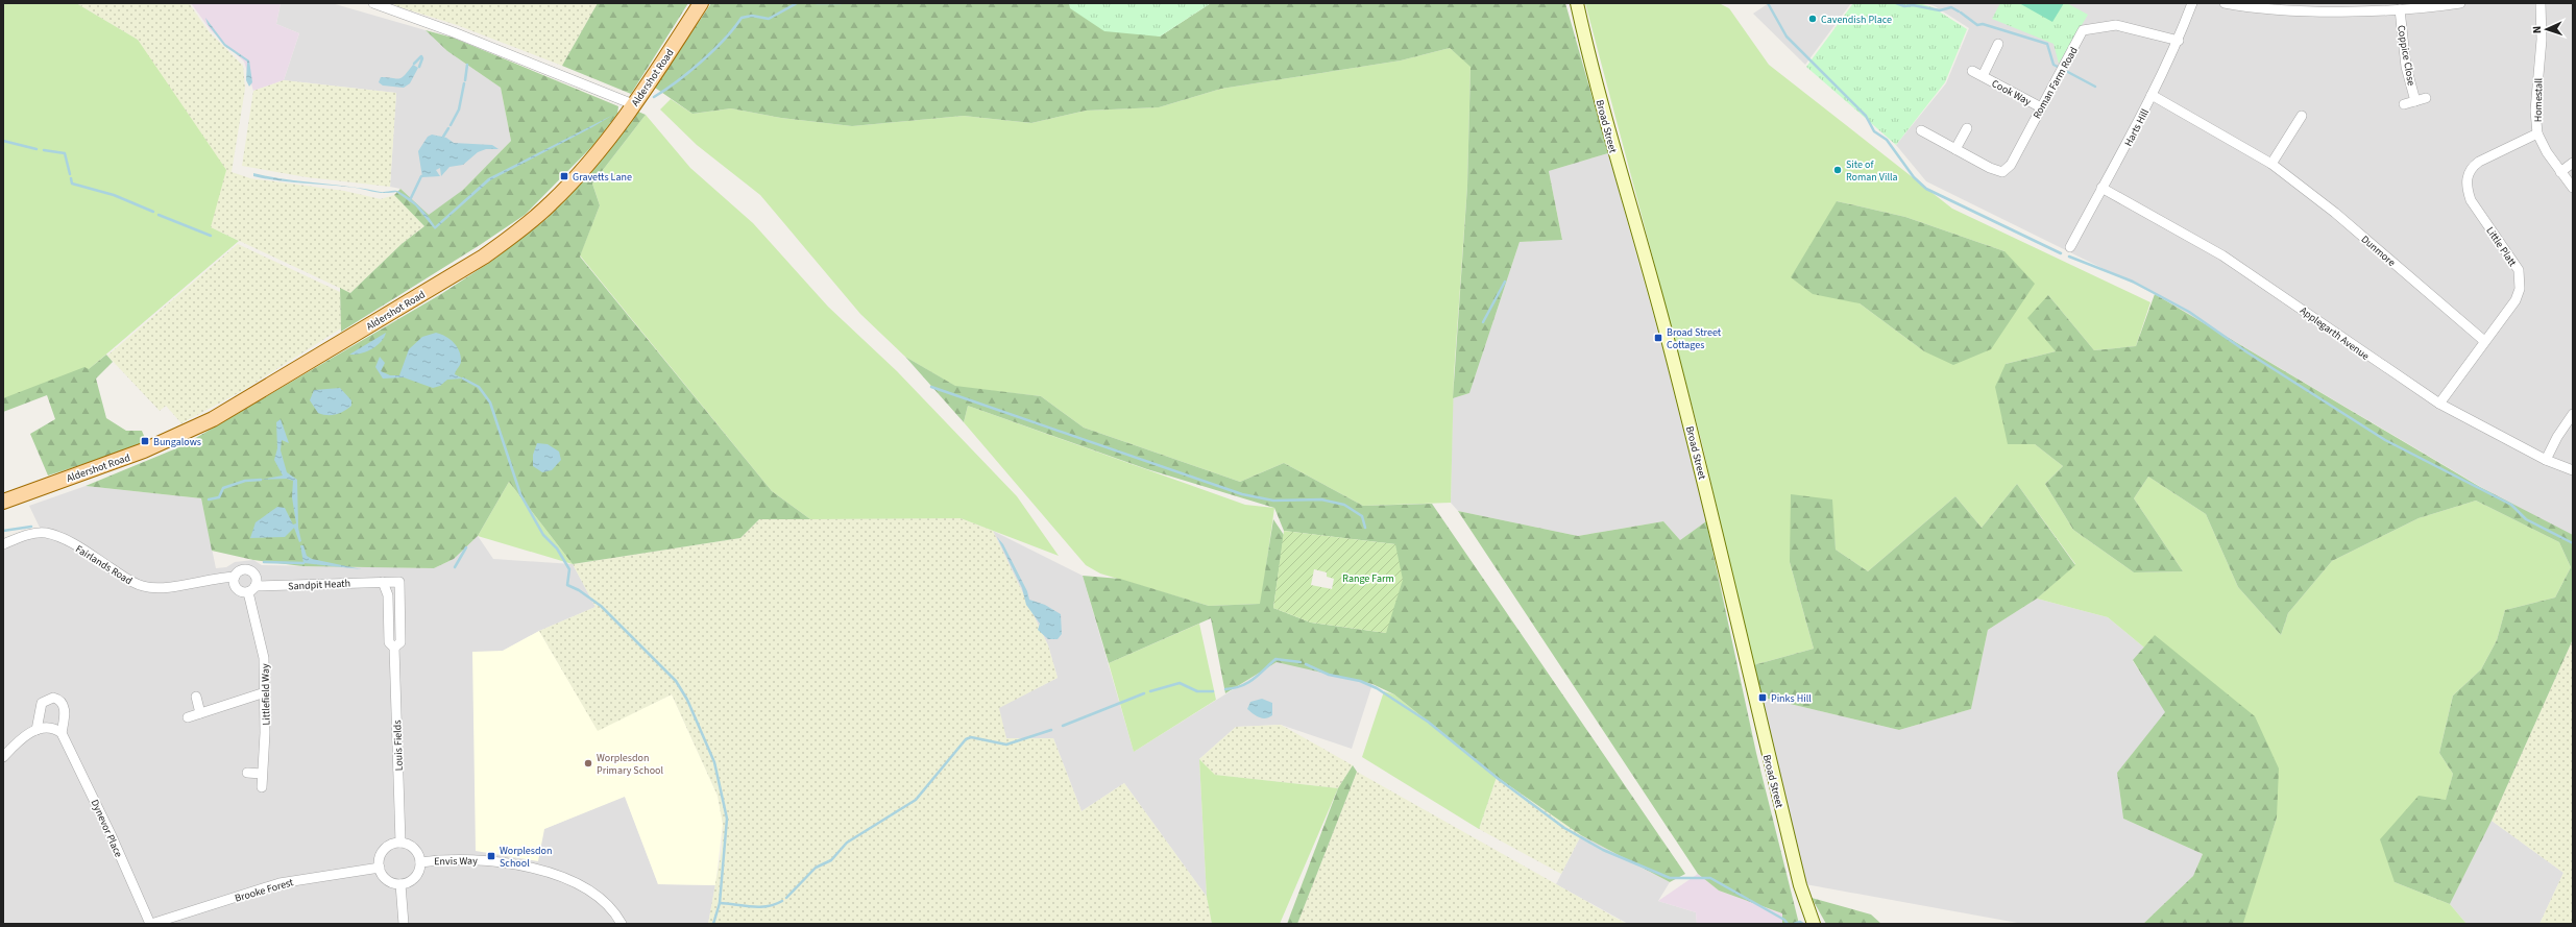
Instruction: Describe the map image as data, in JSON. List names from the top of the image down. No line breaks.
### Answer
{"streets":{"main road":["Aldershot Road"],"street":["Coppice Close","Roman Farm Road","Cook Way","Homestall","Broad Street","Harts Hill","Little Platt","Dunmore","Applegarth Avenue","Fairlands Road","Sandpit Heath","Littlefield Way","Louis Fields","Dynevor Place","Envis Way","Brooke Forest"]},"crossings":[["Roman Farm Road","Cook Way"],["Roman Farm Road","Harts Hill"],["Homestall","Little Platt"],["Harts Hill","Dunmore"],["Harts Hill","Applegarth Avenue"],["Little Platt","Dunmore"],["Little Platt","Applegarth Avenue"],["Fairlands Road","Sandpit Heath"],["Fairlands Road","Littlefield Way"],["Sandpit Heath","Littlefield Way"],["Sandpit Heath","Louis Fields"],["Louis Fields","Envis Way"],["Louis Fields","Brooke Forest"],["Dynevor Place","Brooke Forest"],["Envis Way","Brooke Forest"]],"parks":["Range Farm"],"places":{"other":["Cavendish Place","Site of Roman Villa","Worplesdon Primary School"],"transit":["Gravetts Lane","Broad Street Cottages","Bungalows","Pinks Hill","Worplesdon School"]},"north":"left"}
